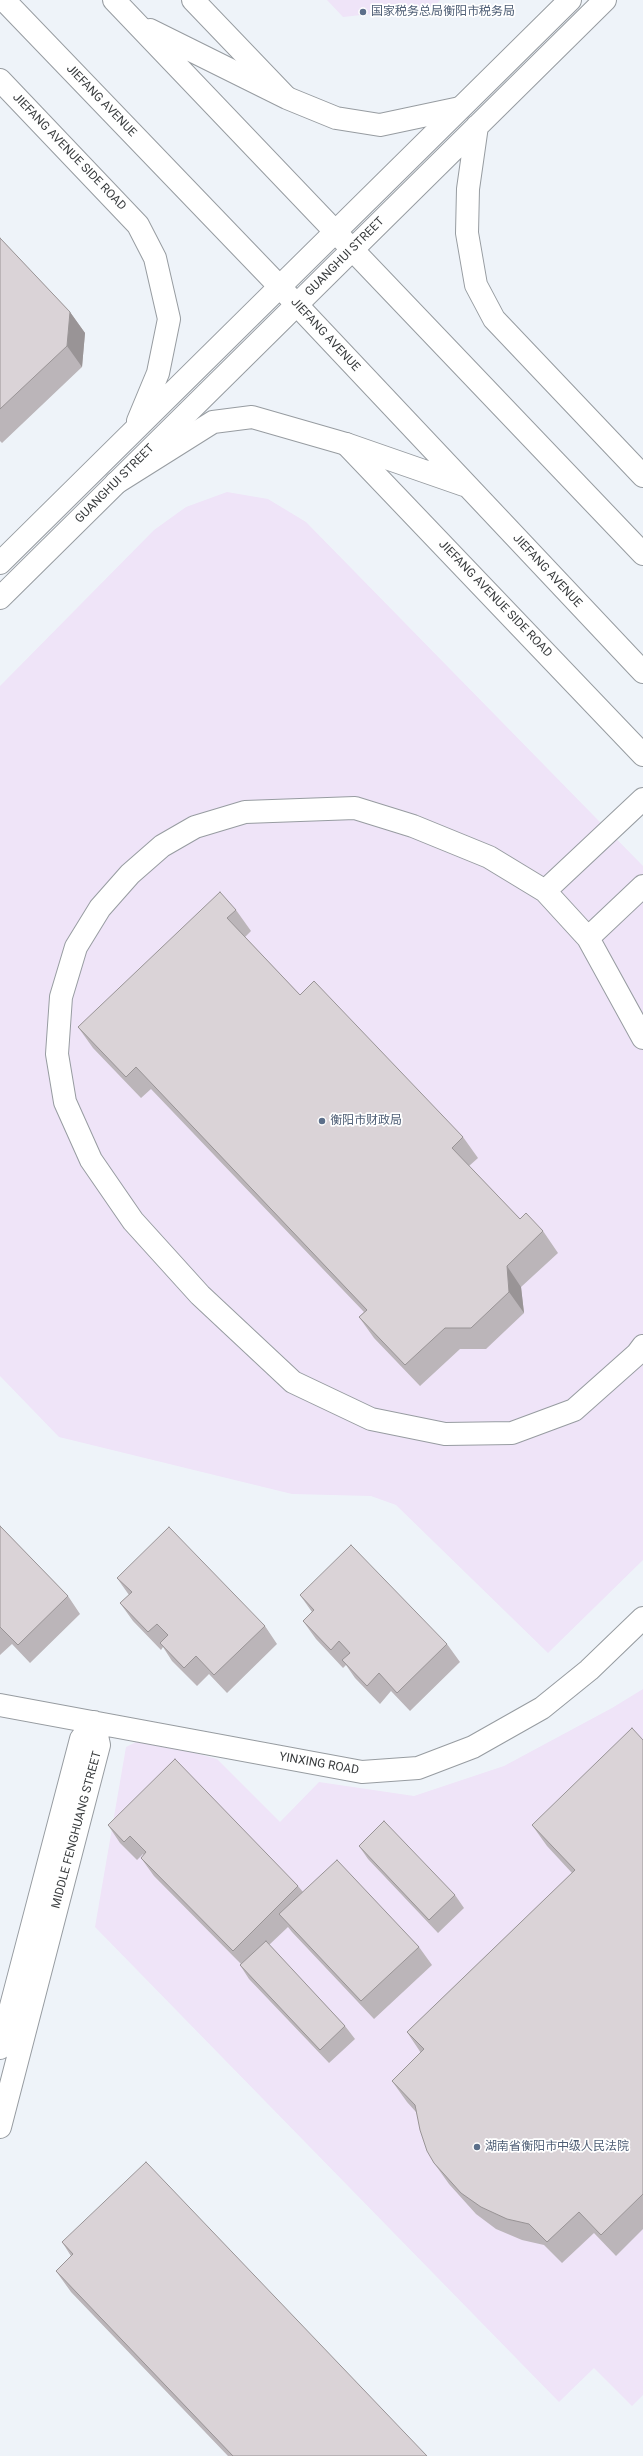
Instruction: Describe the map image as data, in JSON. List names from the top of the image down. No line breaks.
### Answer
{"streets":{"main road":["JIEFANG AVENUE","JIEFANG AVENUE SIDE ROAD","GUANGHUI STREET","YINXING ROAD","MIDDLE FENGHUANG STREET"]},"crossings":[["JIEFANG AVENUE","GUANGHUI STREET"],["JIEFANG AVENUE SIDE ROAD","GUANGHUI STREET"],["YINXING ROAD","MIDDLE FENGHUANG STREET"]],"places":["国家税务总局衡阳市税务局","衡阳市财政局","湖南省衡阳市中级人民法院"]}
